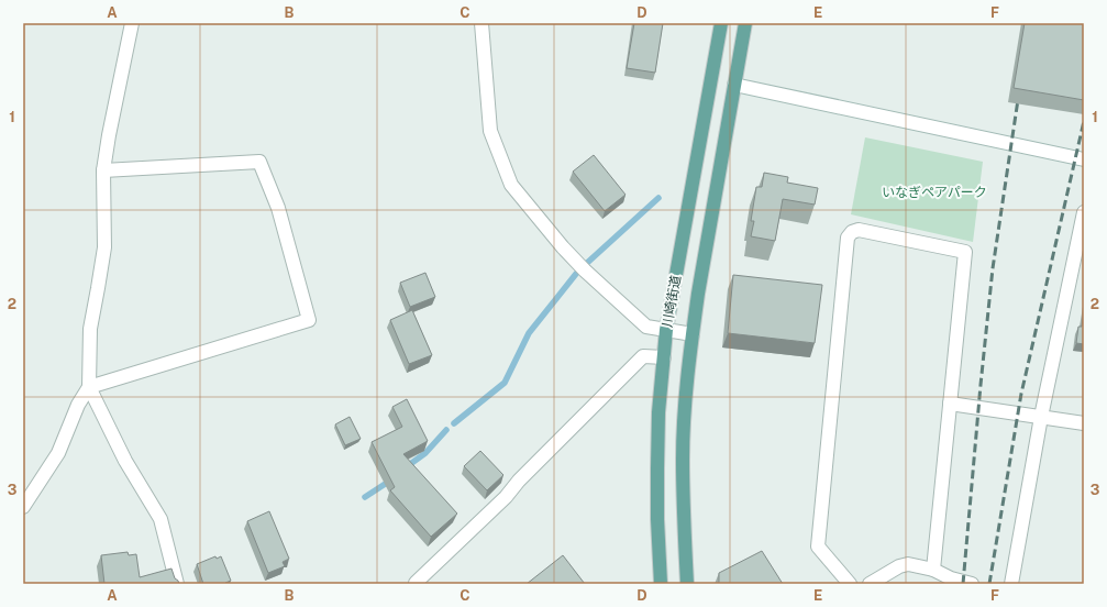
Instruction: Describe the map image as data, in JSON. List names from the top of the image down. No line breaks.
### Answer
{"streets":{"main road":["川崎街道"]},"parks":["いなぎペアパーク"],"grid":{"columns":["A","B","C","D","E","F"],"rows":["1","2","3"]}}
